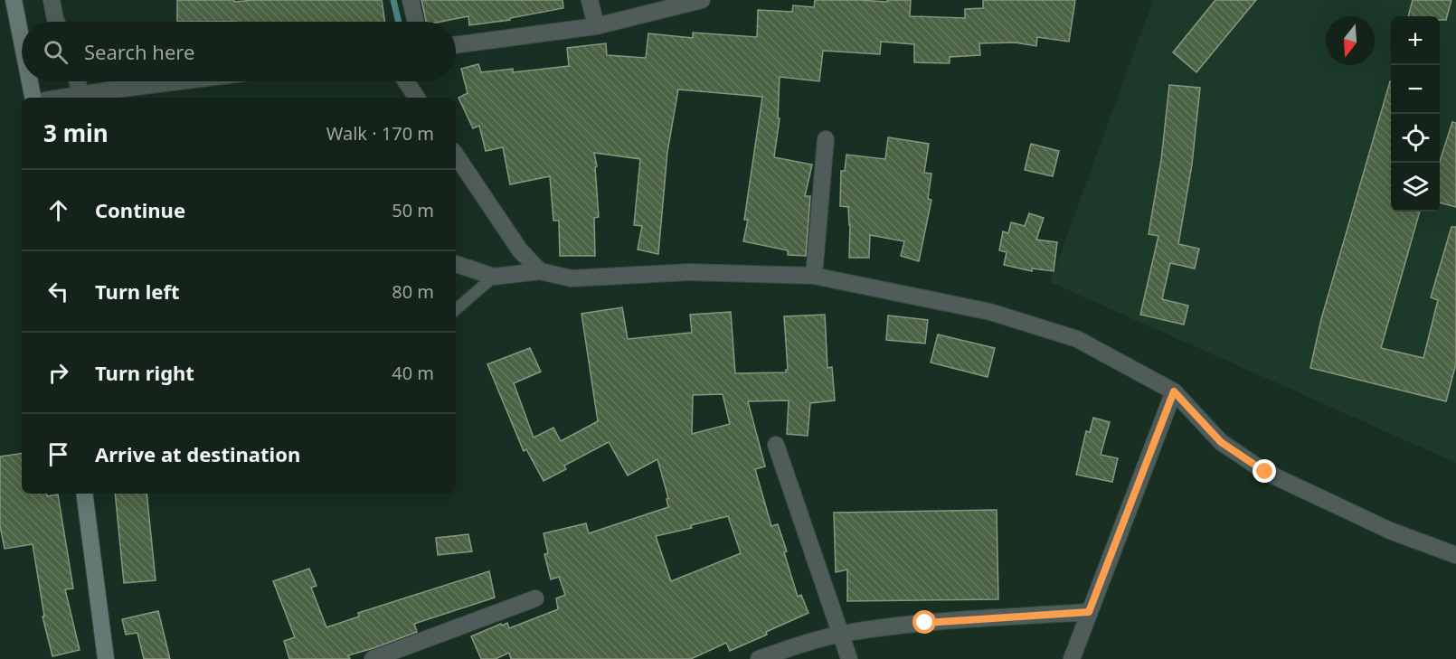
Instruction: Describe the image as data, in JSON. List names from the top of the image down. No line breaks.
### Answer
{"north":"bottom","page":{"map_buttons":["+","−"],"search":"Search here","heading":["3 min","Walk · 170 m"],"list":[["Continue","50 m"],["Turn left","80 m"],["Turn right","40 m"],"Arrive at destination"]}}
